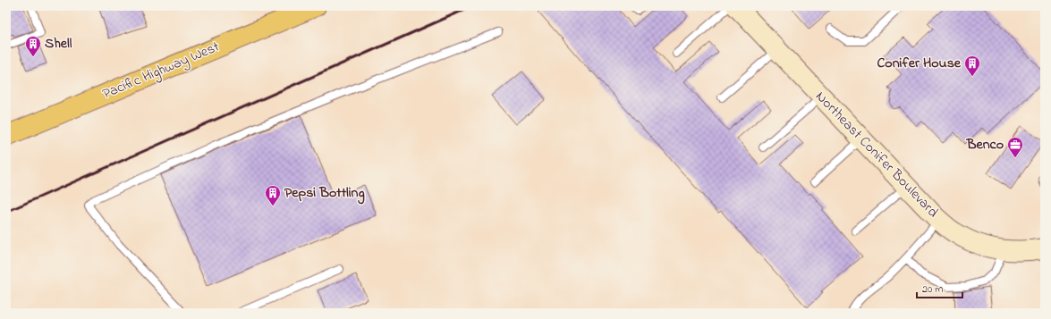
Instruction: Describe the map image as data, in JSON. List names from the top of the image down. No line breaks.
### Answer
{"streets":{"highway":["Pacific Highway West"],"street":["Northeast Conifer Boulevard"]},"places":{"building":["Shell","Conifer House","Pepsi Bottling"],"office":["Benco"]},"scale_bar":"20 m"}
